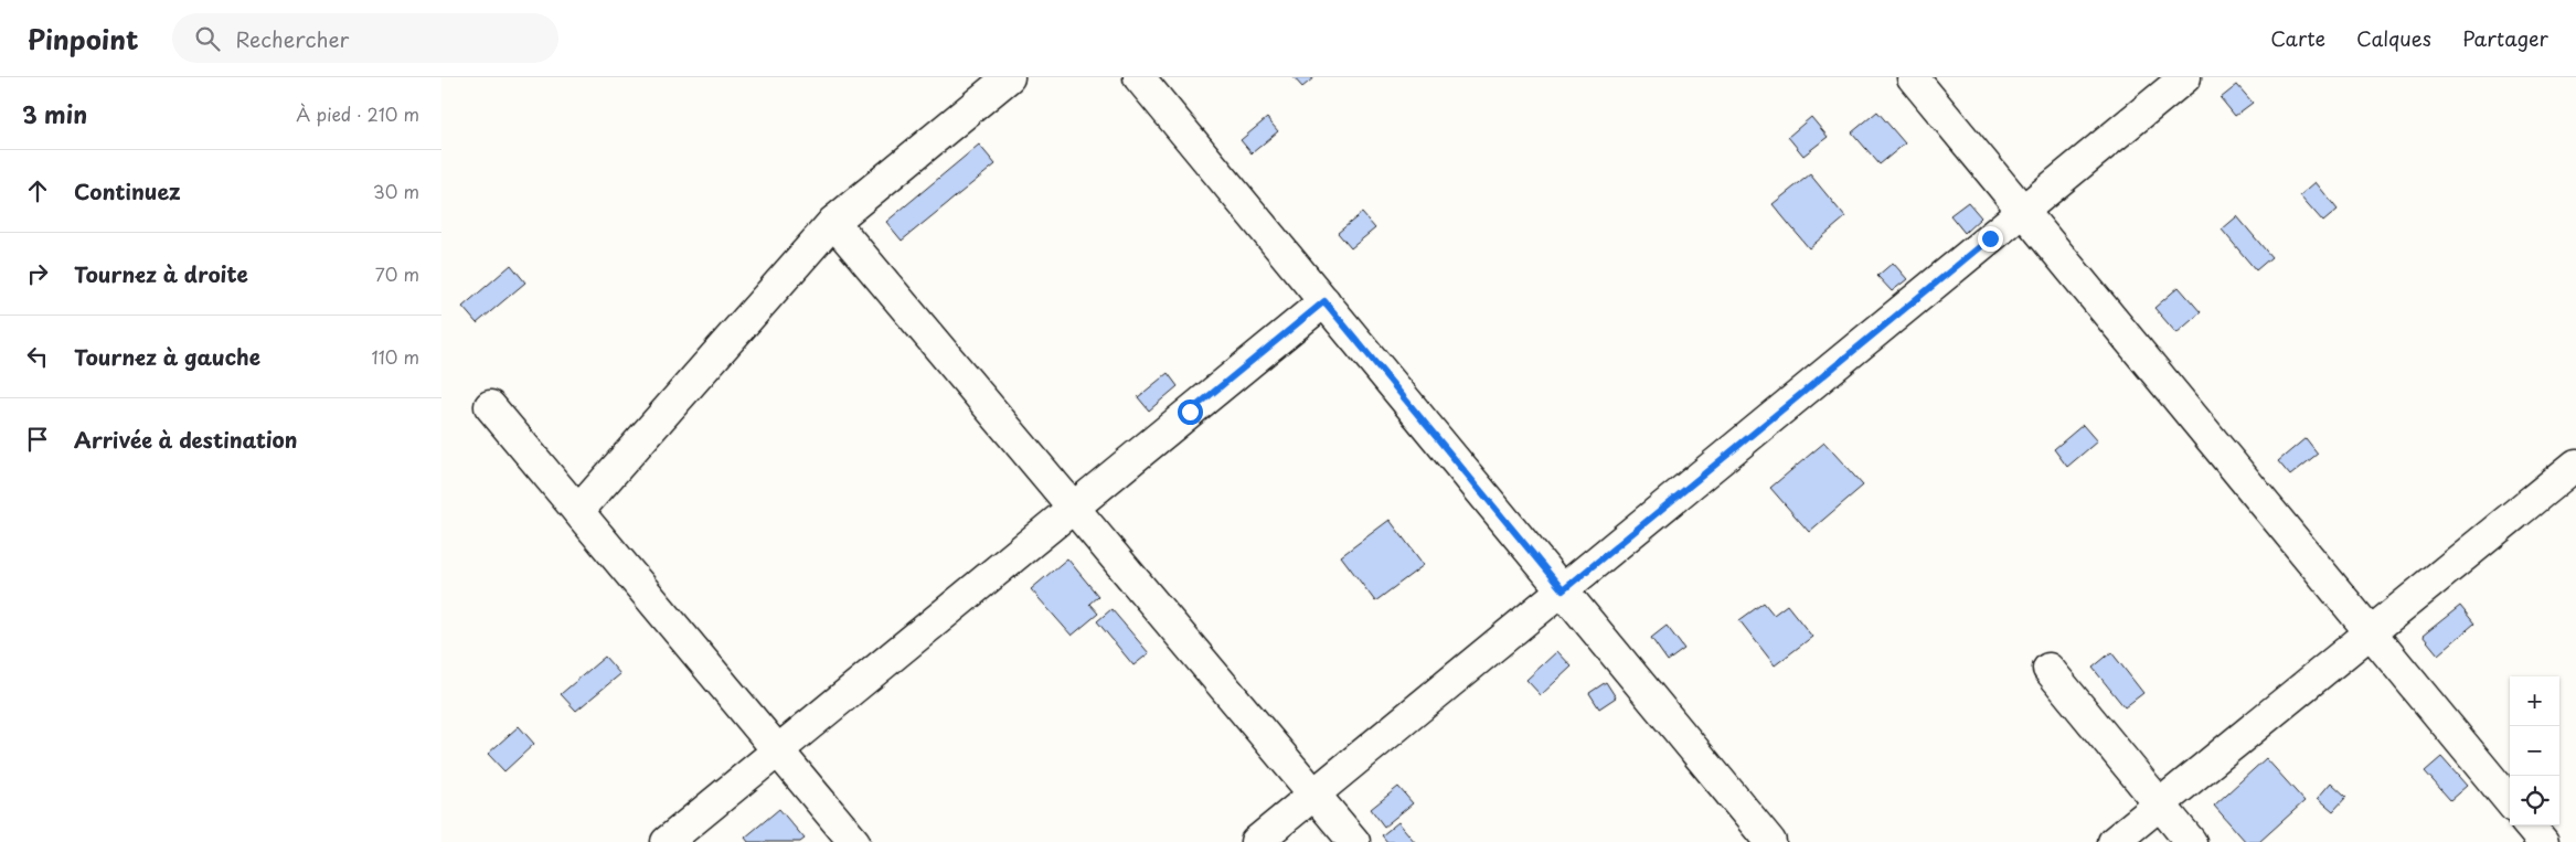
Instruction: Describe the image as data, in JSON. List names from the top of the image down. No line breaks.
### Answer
{"page":{"header":"Pinpoint","search":"Rechercher","nav":["Carte","Calques","Partager"],"heading":["3 min","À pied · 210 m"],"list":[["Continuez","30 m"],["Tournez à droite","70 m"],["Tournez à gauche","110 m"],"Arrivée à destination"],"map_buttons":["+","−"]}}
